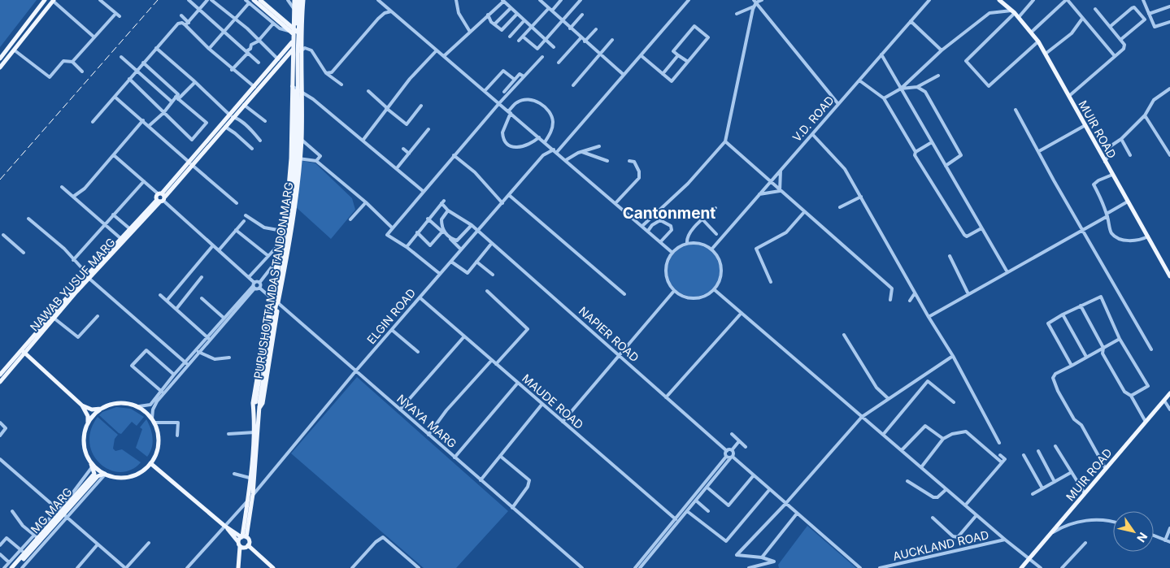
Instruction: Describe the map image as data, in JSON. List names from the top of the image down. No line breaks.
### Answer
{"streets":{"main road":["MUIR ROAD","PURUSHOTTAMDAS TANDON MARG","NAWAB YUSUF MARG","MG MARG"],"street":["V.D. ROAD","ELGIN ROAD","NAPIER ROAD","MAUDE ROAD","NYAYA MARG","AUCKLAND ROAD"]},"crossings":[["PURUSHOTTAMDAS TANDON MARG","NAWAB YUSUF MARG"],["PURUSHOTTAMDAS TANDON MARG","ELGIN ROAD"],["PURUSHOTTAMDAS TANDON MARG","NYAYA MARG"],["ELGIN ROAD","NAPIER ROAD"],["ELGIN ROAD","MAUDE ROAD"],["ELGIN ROAD","NYAYA MARG"]],"districts":["Cantonment"],"north":"bottom right"}
